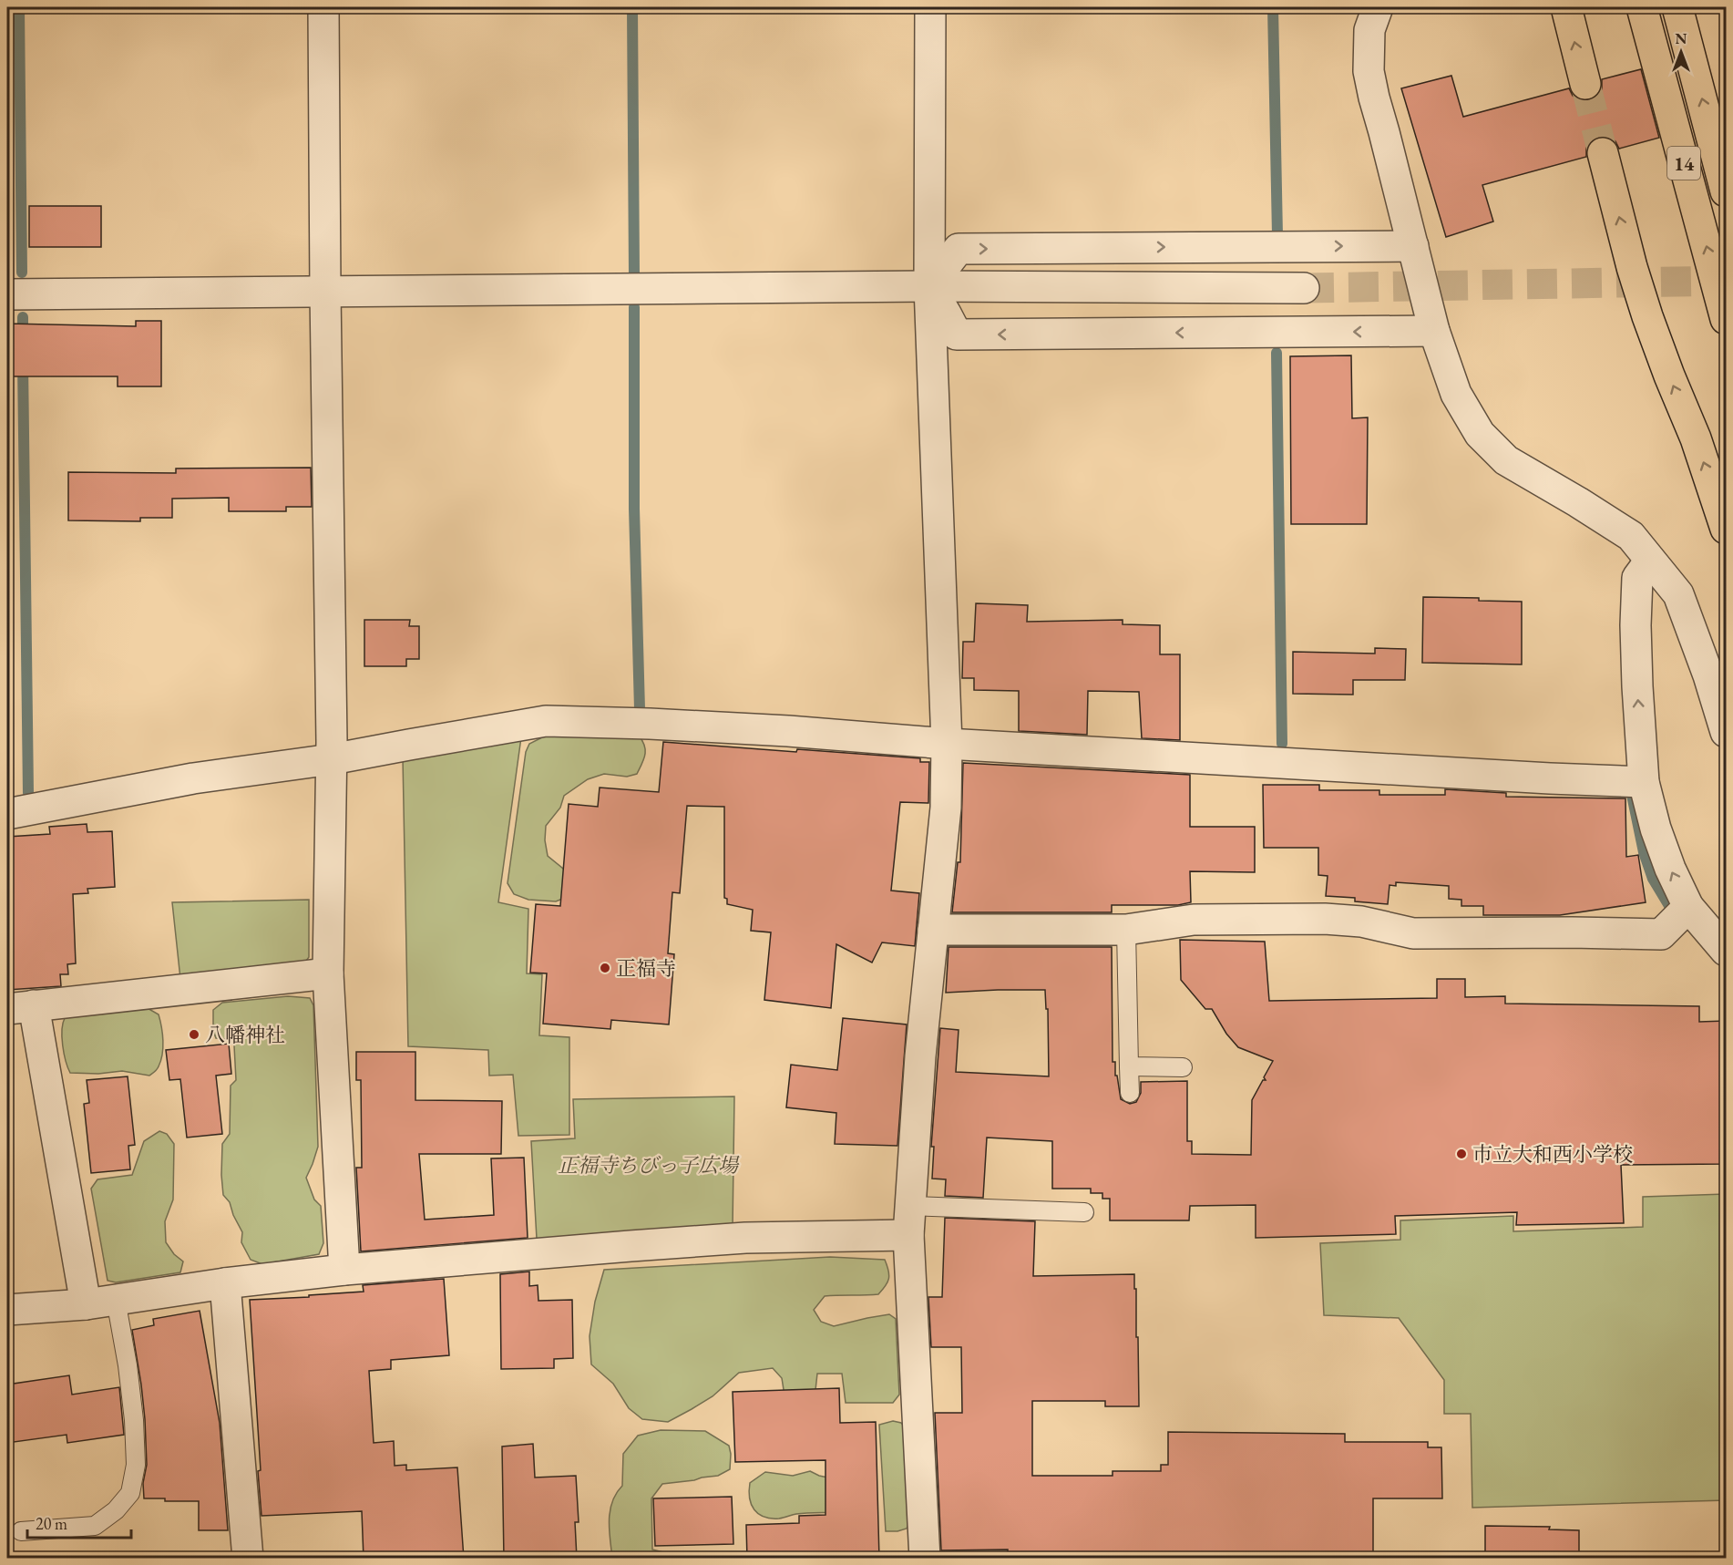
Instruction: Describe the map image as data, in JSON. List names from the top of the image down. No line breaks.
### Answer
{"streets":{"main road":["14"]},"parks":["正福寺ちびっ子広場"],"places":["正福寺","八幡神社","市立大和西小学校"],"scale_bar":"20 m","north":"top"}
